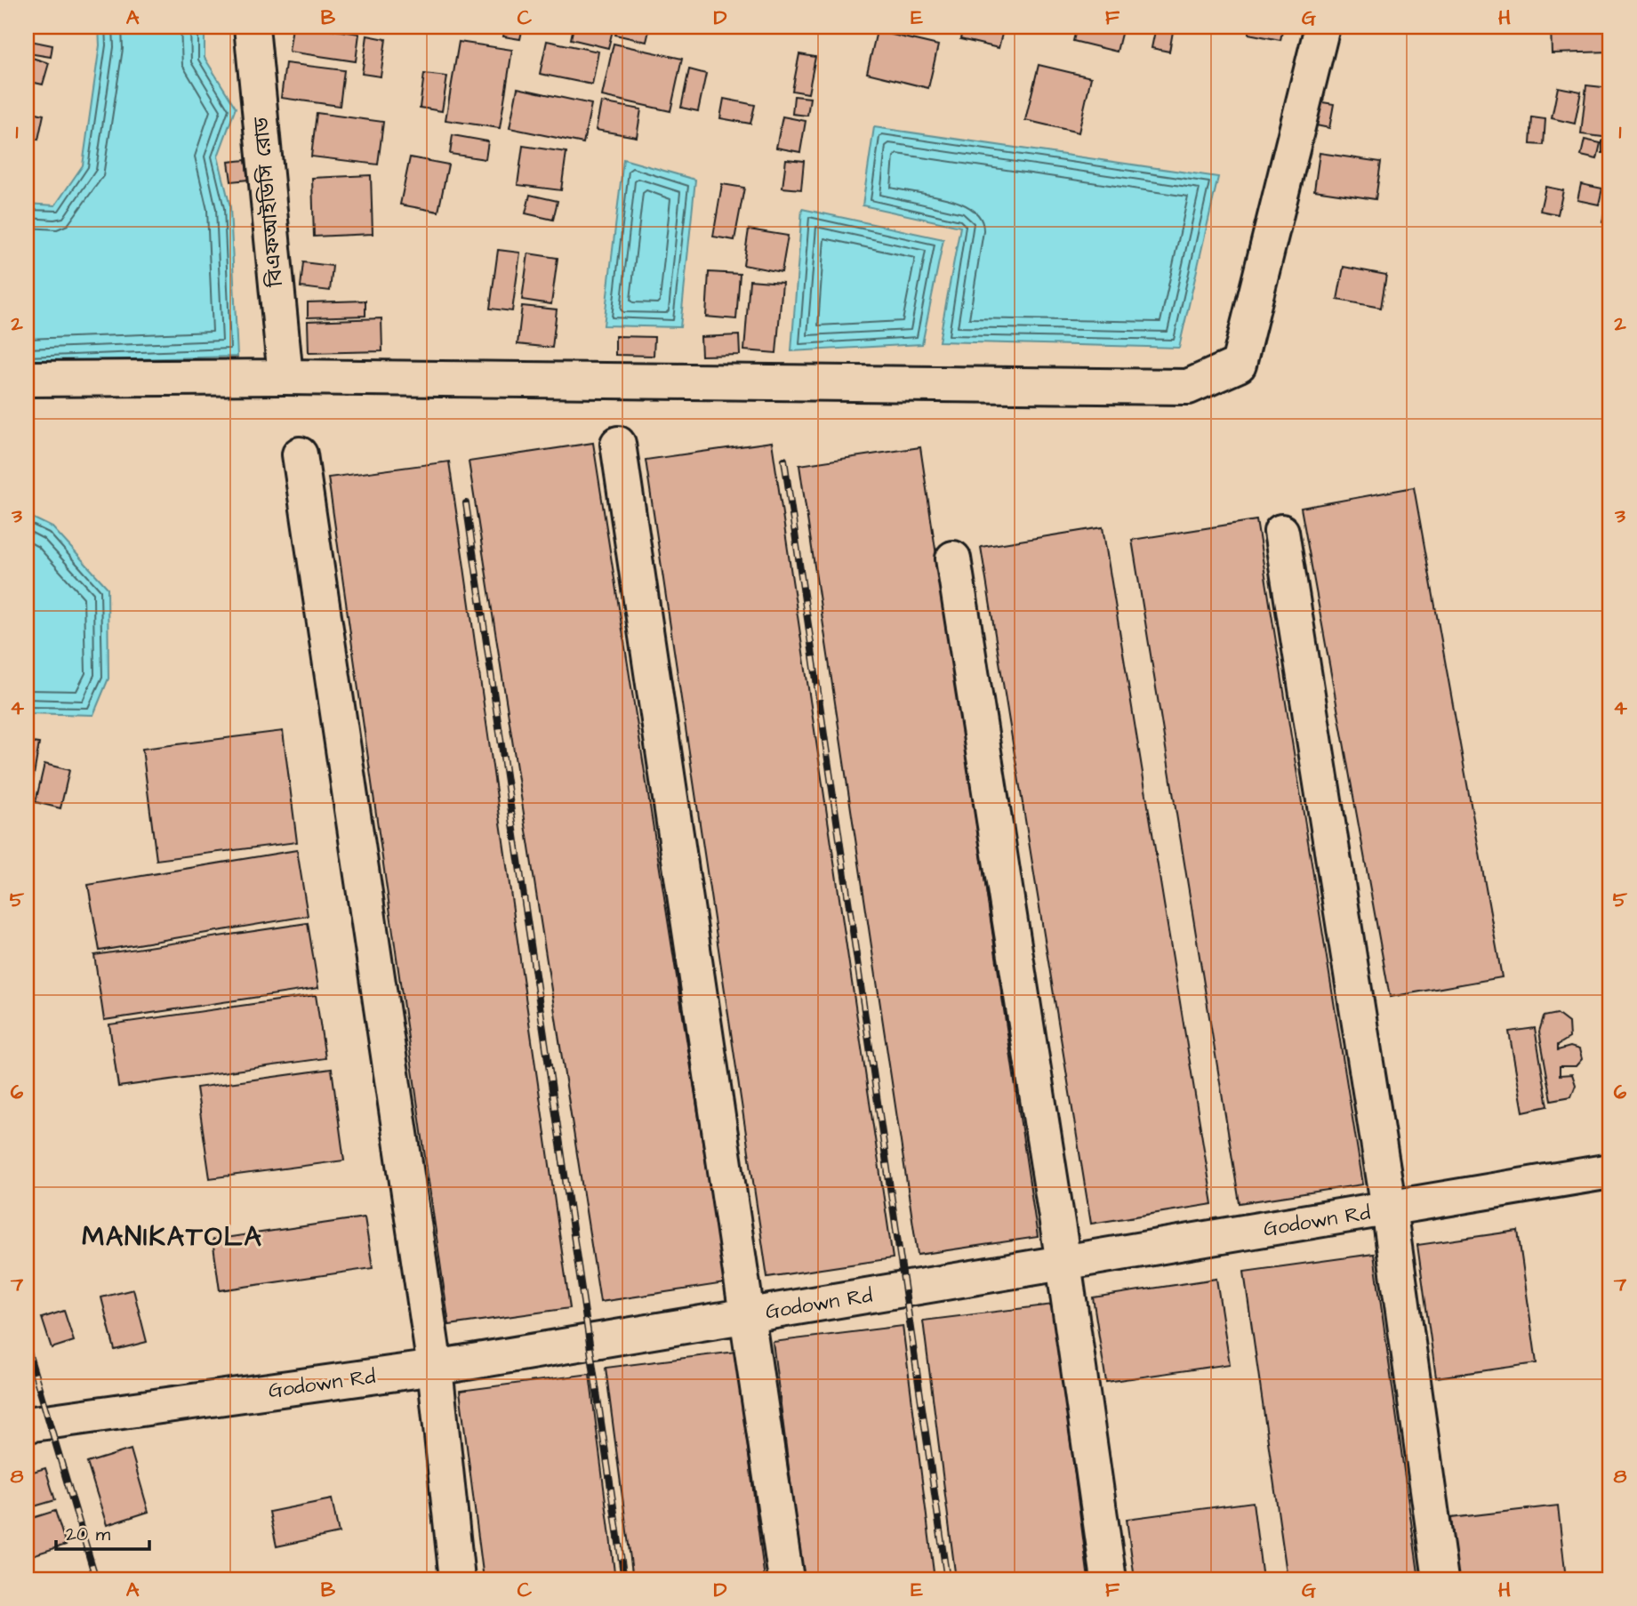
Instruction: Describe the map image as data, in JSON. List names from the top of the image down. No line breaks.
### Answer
{"streets":{"street":["বিএফআইডিসি রোড","Godown Rd"]},"districts":["MANIKATOLA"],"scale_bar":"20 m","grid":{"columns":["A","B","C","D","E","F","G","H"],"rows":["1","2","3","4","5","6","7","8"]}}
